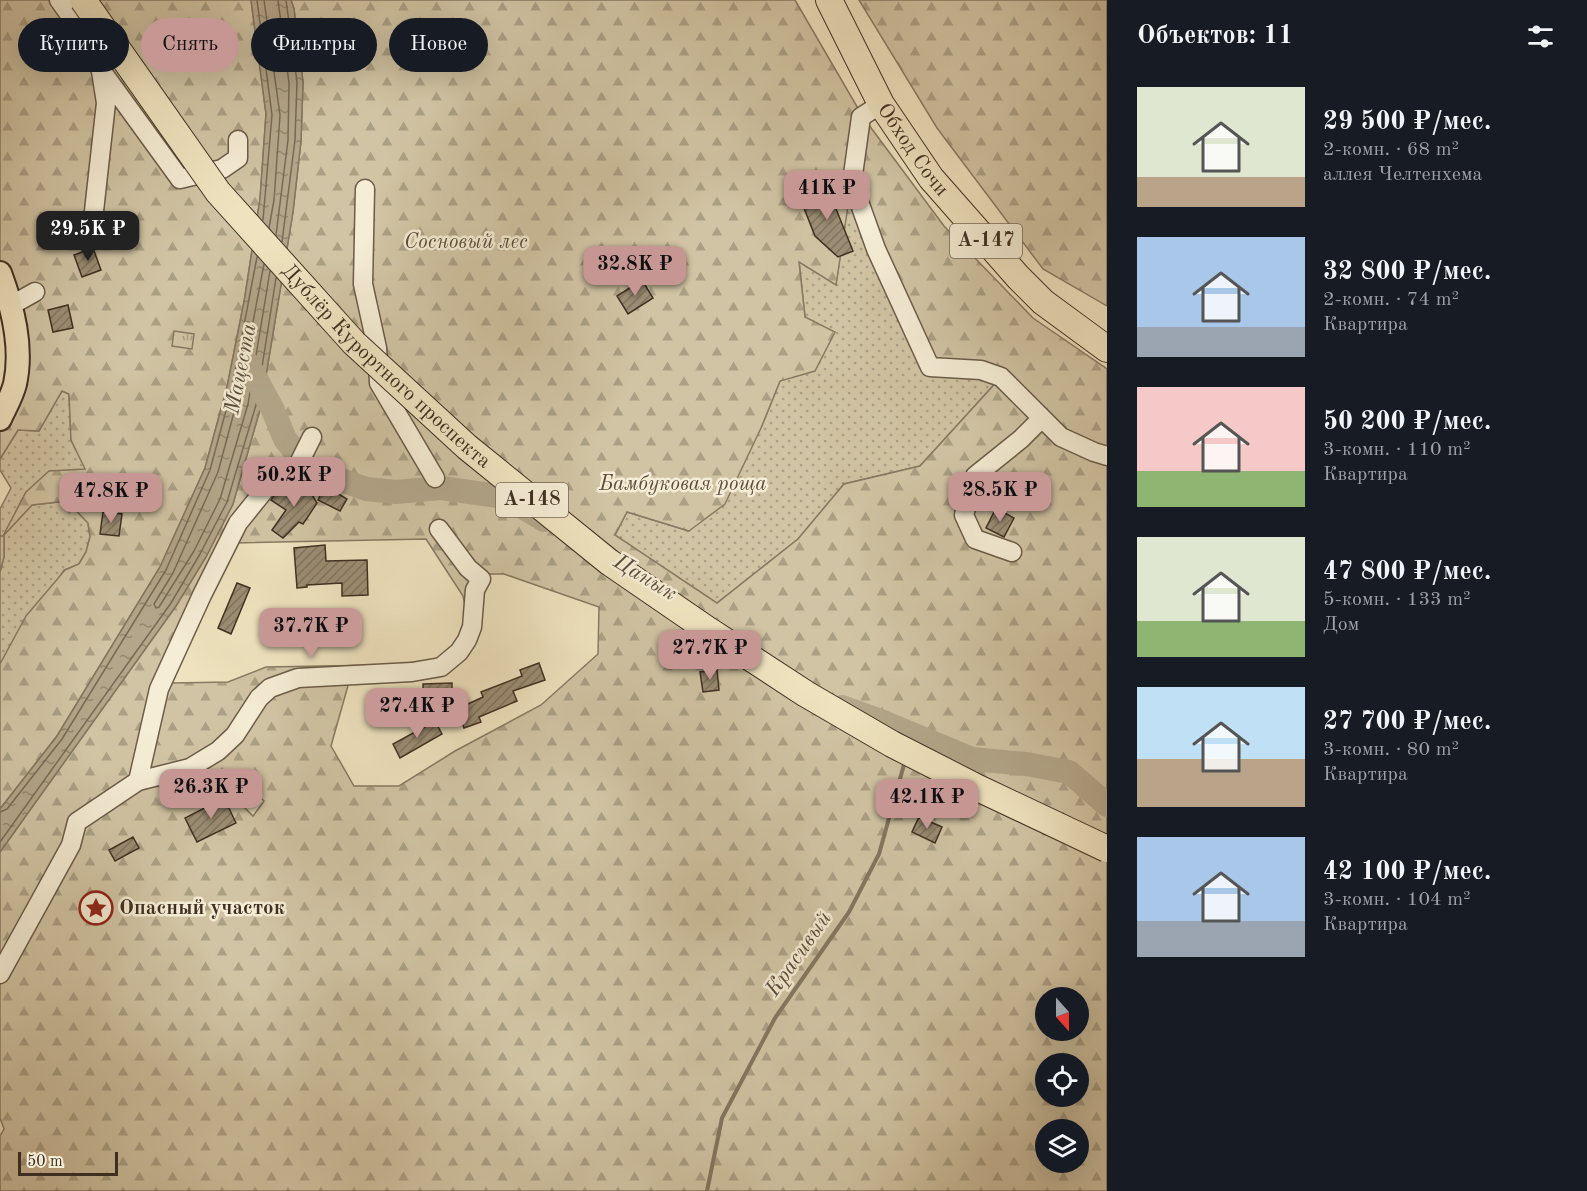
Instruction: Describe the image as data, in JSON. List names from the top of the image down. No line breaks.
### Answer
{"streets":{"highway":["Обход Сочи","А-147","Дублёр Курортного проспекта","А-148"]},"water":["Мацеста","Цанык","Красивый"],"parks":["Сосновый лес","Бамбуковая роща"],"places":{"place":["Опасный участок"]},"scale_bar":"50 m","north":"bottom","page":{"heading":"Объектов: 11","chip":["Купить","Снять","Фильтры","Новое"],"list":[{"name":"29 500 ₽/мес.","note":"2-комн. · 68 m² · аллея Челтенхема"},{"name":"32 800 ₽/мес.","note":"2-комн. · 74 m² · Квартира"},{"name":"50 200 ₽/мес.","note":"3-комн. · 110 m² · Квартира"},{"name":"47 800 ₽/мес.","note":"5-комн. · 133 m² · Дом"},{"name":"27 700 ₽/мес.","note":"3-комн. · 80 m² · Квартира"},{"name":"42 100 ₽/мес.","note":"3-комн. · 104 m² · Квартира"}],"price":["41K ₽","29.5K ₽","32.8K ₽","50.2K ₽","28.5K ₽","47.8K ₽","37.7K ₽","27.7K ₽","27.4K ₽","26.3K ₽","42.1K ₽"],"scale":"50 m"}}
